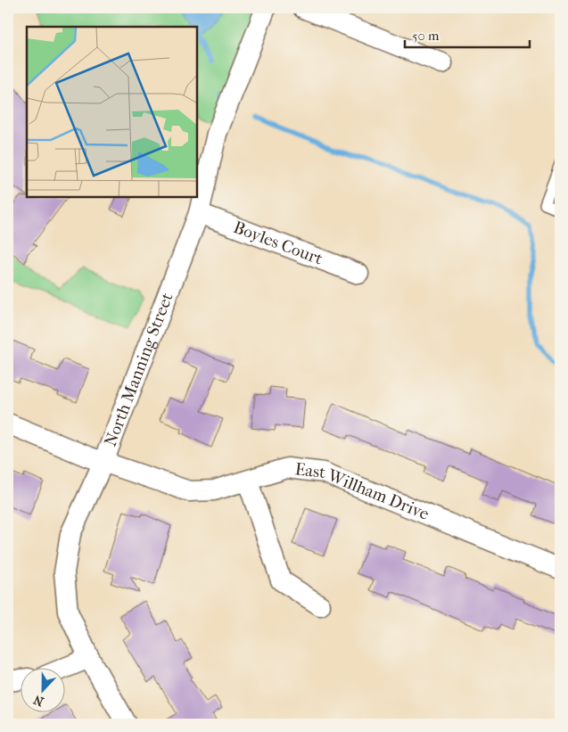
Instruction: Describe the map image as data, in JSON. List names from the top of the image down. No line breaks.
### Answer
{"streets":{"street":["Boyles Court","North Manning Street","East Willham Drive"]},"crossings":[["Boyles Court","North Manning Street"],["North Manning Street","East Willham Drive"]],"scale_bar":"50 m","north":"bottom"}
